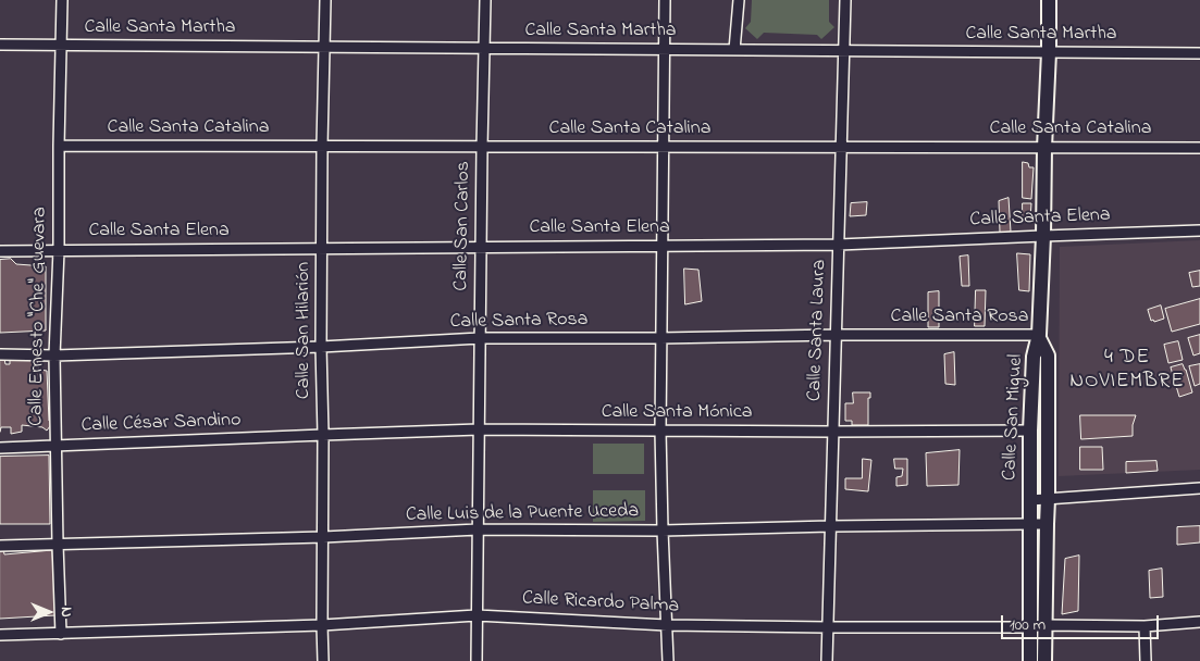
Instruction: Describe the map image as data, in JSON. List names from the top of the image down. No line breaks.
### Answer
{"streets":{"street":["Calle Santa Martha","Calle Santa Catalina","Calle Santa Elena","Calle San Carlos","Calle Ernesto \"Che\" Guevara","Calle Santa Rosa","Calle San Hilarión","Calle Santa Laura","Calle Santa Mónica","Calle San Miguel","Calle César Sandino","Calle Luis de la Puente Uceda","Calle Ricardo Palma"]},"crossings":[["Calle Santa Martha","Calle San Carlos"],["Calle Santa Martha","Calle Ernesto \"Che\" Guevara"],["Calle Santa Martha","Calle San Hilarión"],["Calle Santa Martha","Calle Santa Laura"],["Calle Santa Catalina","Calle San Carlos"],["Calle Santa Catalina","Calle Ernesto \"Che\" Guevara"],["Calle Santa Catalina","Calle San Hilarión"],["Calle Santa Catalina","Calle Santa Laura"],["Calle Santa Elena","Calle San Carlos"],["Calle Santa Elena","Calle Ernesto \"Che\" Guevara"],["Calle Santa Elena","Calle San Hilarión"],["Calle Santa Elena","Calle Santa Laura"],["Calle San Carlos","Calle Santa Rosa"],["Calle San Carlos","Calle Santa Mónica"],["Calle San Carlos","Calle Luis de la Puente Uceda"],["Calle San Carlos","Calle Ricardo Palma"],["Calle Ernesto \"Che\" Guevara","Calle Santa Rosa"],["Calle Ernesto \"Che\" Guevara","Calle César Sandino"],["Calle Ernesto \"Che\" Guevara","Calle Luis de la Puente Uceda"],["Calle Ernesto \"Che\" Guevara","Calle Ricardo Palma"],["Calle Santa Rosa","Calle San Hilarión"],["Calle Santa Rosa","Calle Santa Laura"],["Calle Santa Rosa","Calle San Miguel"],["Calle San Hilarión","Calle Santa Mónica"],["Calle San Hilarión","Calle César Sandino"],["Calle San Hilarión","Calle Luis de la Puente Uceda"],["Calle San Hilarión","Calle Ricardo Palma"],["Calle Santa Laura","Calle Santa Mónica"],["Calle Santa Laura","Calle Luis de la Puente Uceda"],["Calle Santa Laura","Calle Ricardo Palma"],["Calle Santa Mónica","Calle San Miguel"],["Calle Santa Mónica","Calle César Sandino"],["Calle San Miguel","Calle Luis de la Puente Uceda"],["Calle San Miguel","Calle Ricardo Palma"]],"districts":["4 DE NOVIEMBRE"],"scale_bar":"100 m","north":"right"}
